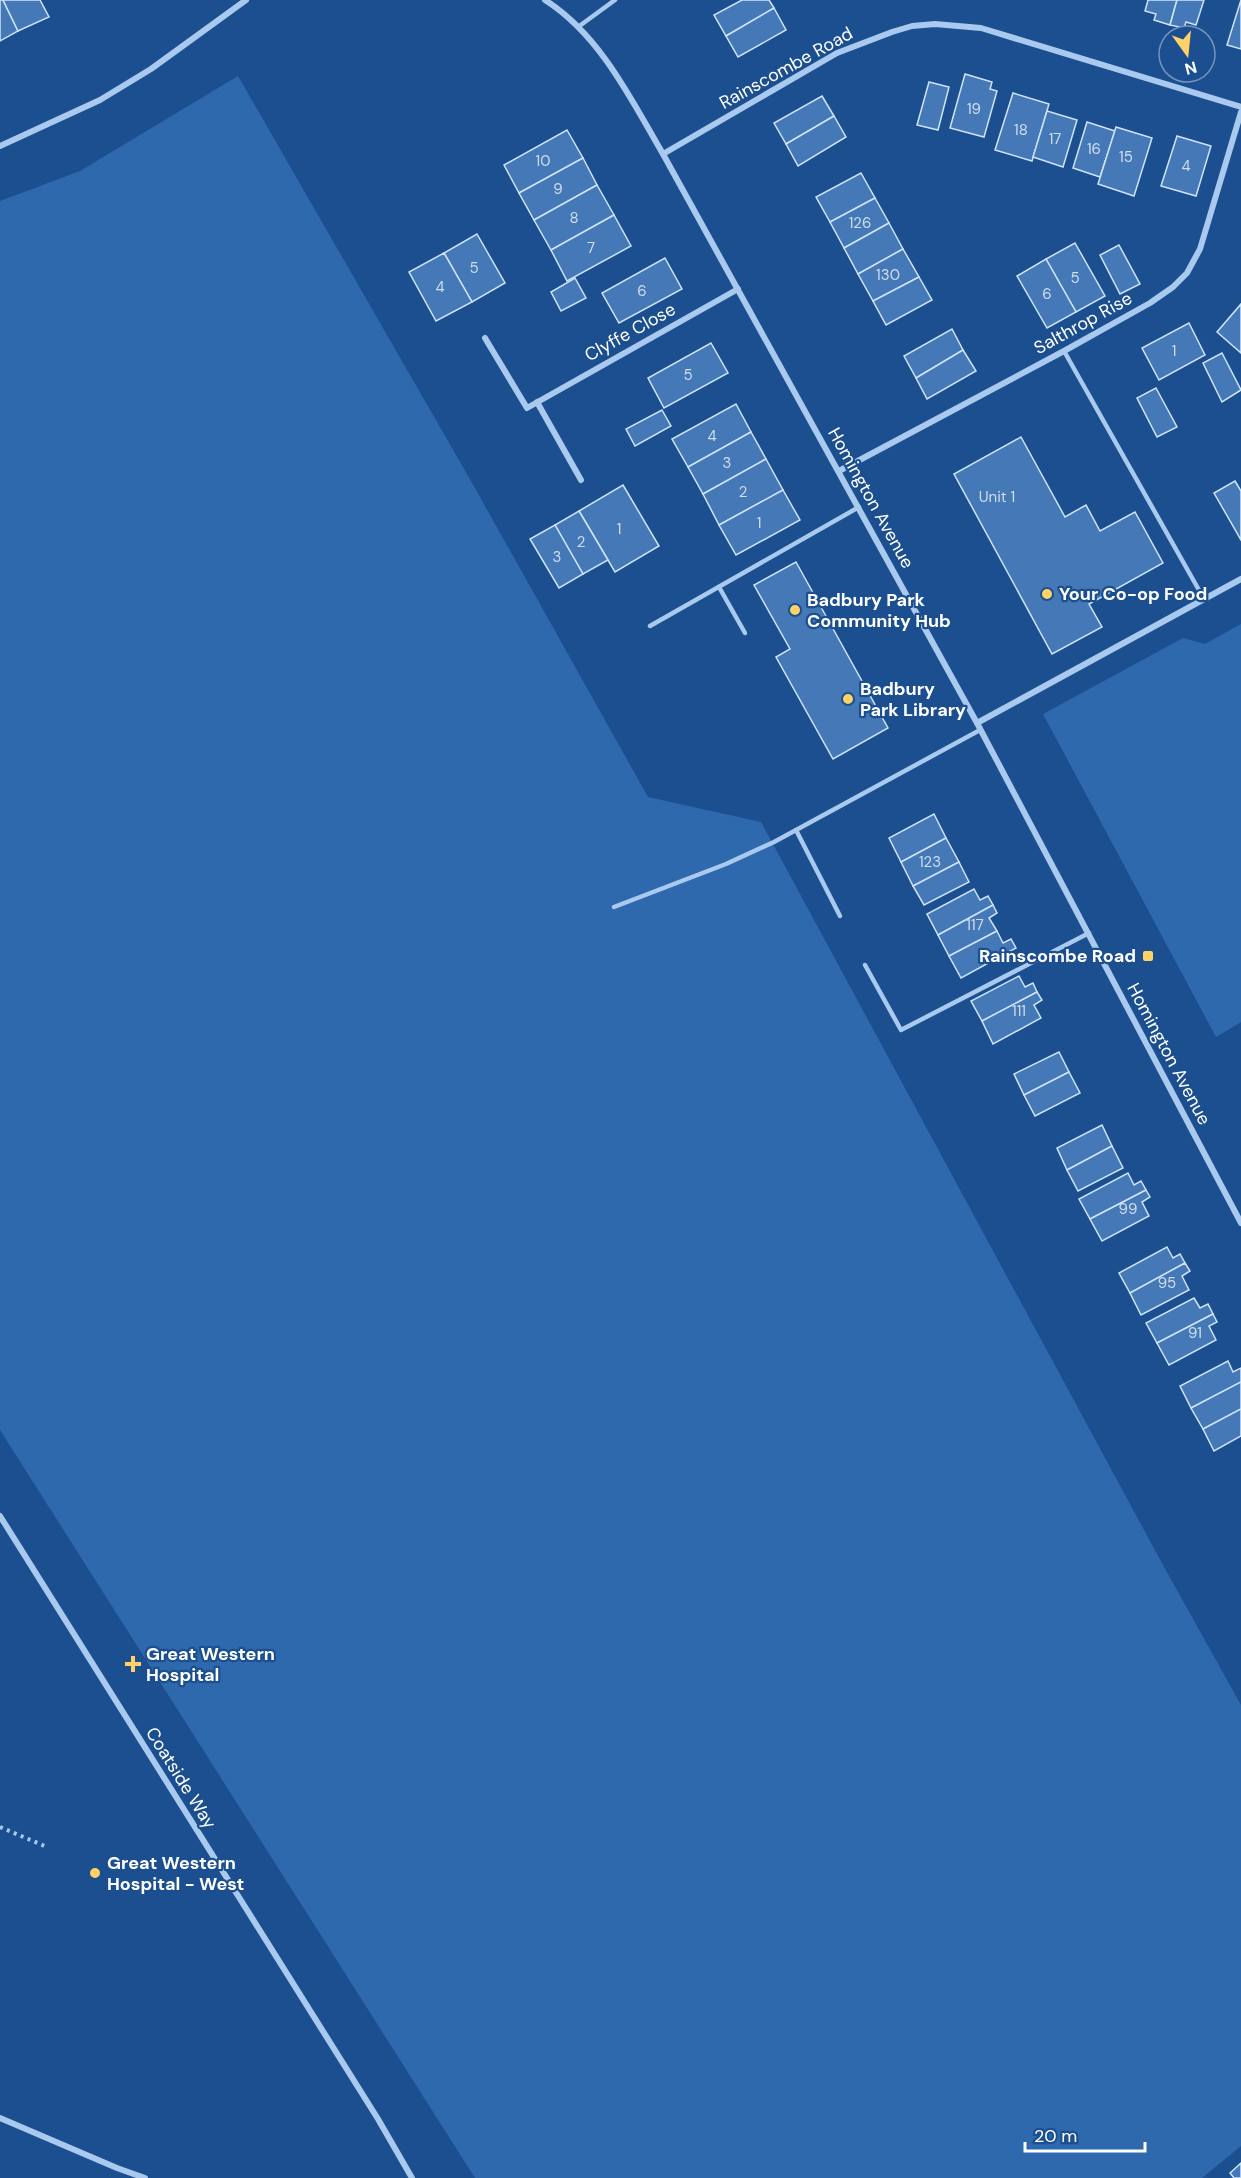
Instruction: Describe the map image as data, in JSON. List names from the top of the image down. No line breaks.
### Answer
{"streets":{"street":["Rainscombe Road","Salthrop Rise","Clyffe Close","Homington Avenue","Coatside Way"]},"crossings":[["Rainscombe Road","Homington Avenue"],["Salthrop Rise","Homington Avenue"],["Clyffe Close","Homington Avenue"]],"places":{"other":["Your Co-op Food","Badbury Park Community Hub","Badbury Park Library","Great Western Hospital - West"],"transit":["Rainscombe Road"],"health":["Great Western Hospital"]},"house_numbers":["19","18","17","16","15","10","4","9","8","126","7","5","130","5","4","6","6","1","5","4","3","2","Unit 1","1","1","2","3","123","117","111","99","95","91"],"scale_bar":"20 m","north":"bottom"}
